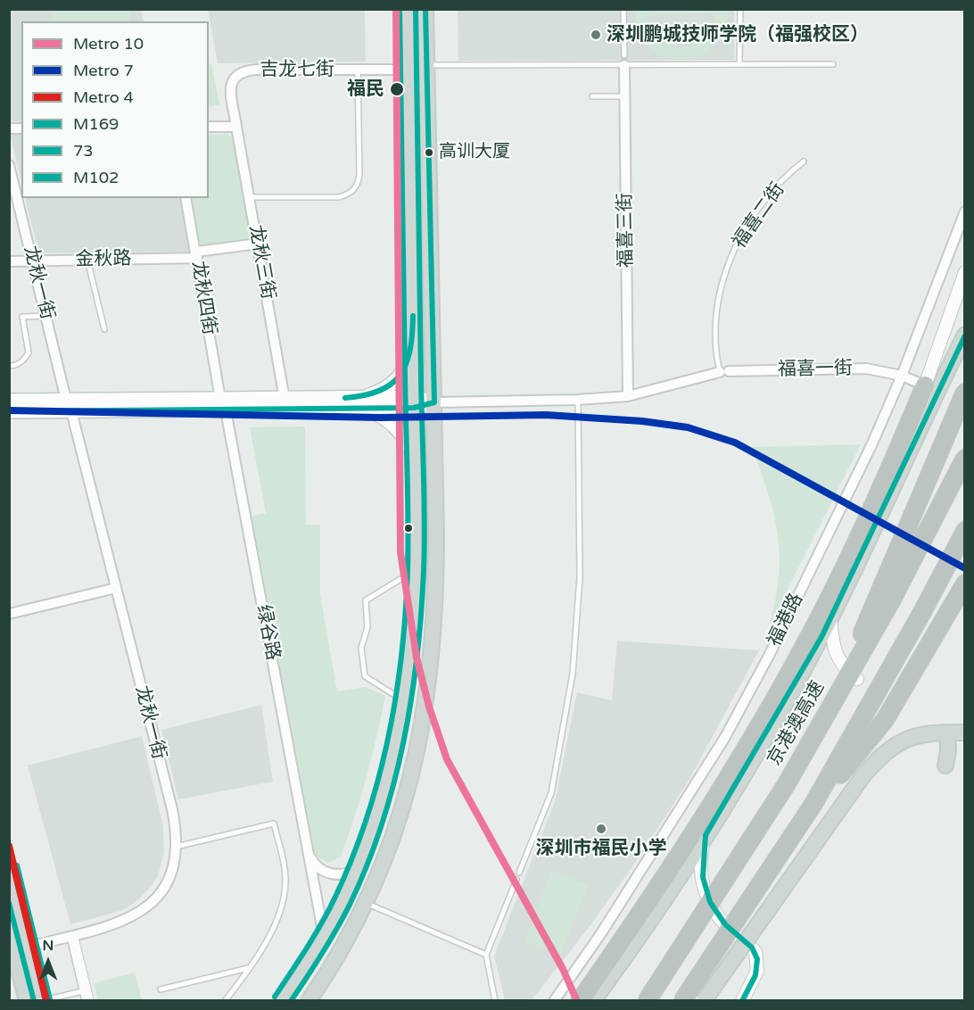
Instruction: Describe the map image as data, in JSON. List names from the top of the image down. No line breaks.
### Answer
{"streets":{"highway":["京港澳高速"],"street":["吉龙七街","福喜三街","金秋路","龙秋三街","龙秋一街","龙秋四街","福喜一街","福港路","绿谷路"],"lane":["福喜二街"]},"crossings":[["吉龙七街","龙秋三街"],["福喜二街","福喜一街"],["福喜三街","福喜一街"],["金秋路","龙秋三街"],["金秋路","龙秋一街"],["金秋路","龙秋四街"],["龙秋四街","绿谷路"],["福喜一街","福港路"]],"places":["深圳鹏城技师学院（福强校区）","福民","高训大厦","深圳市福民小学"],"lines":["metro line 10","transit line M169","transit line 73","transit line M102","metro line 7","metro line 4"],"legend":["Metro 10","Metro 7","Metro 4","M169","73","M102"],"north":"top"}
